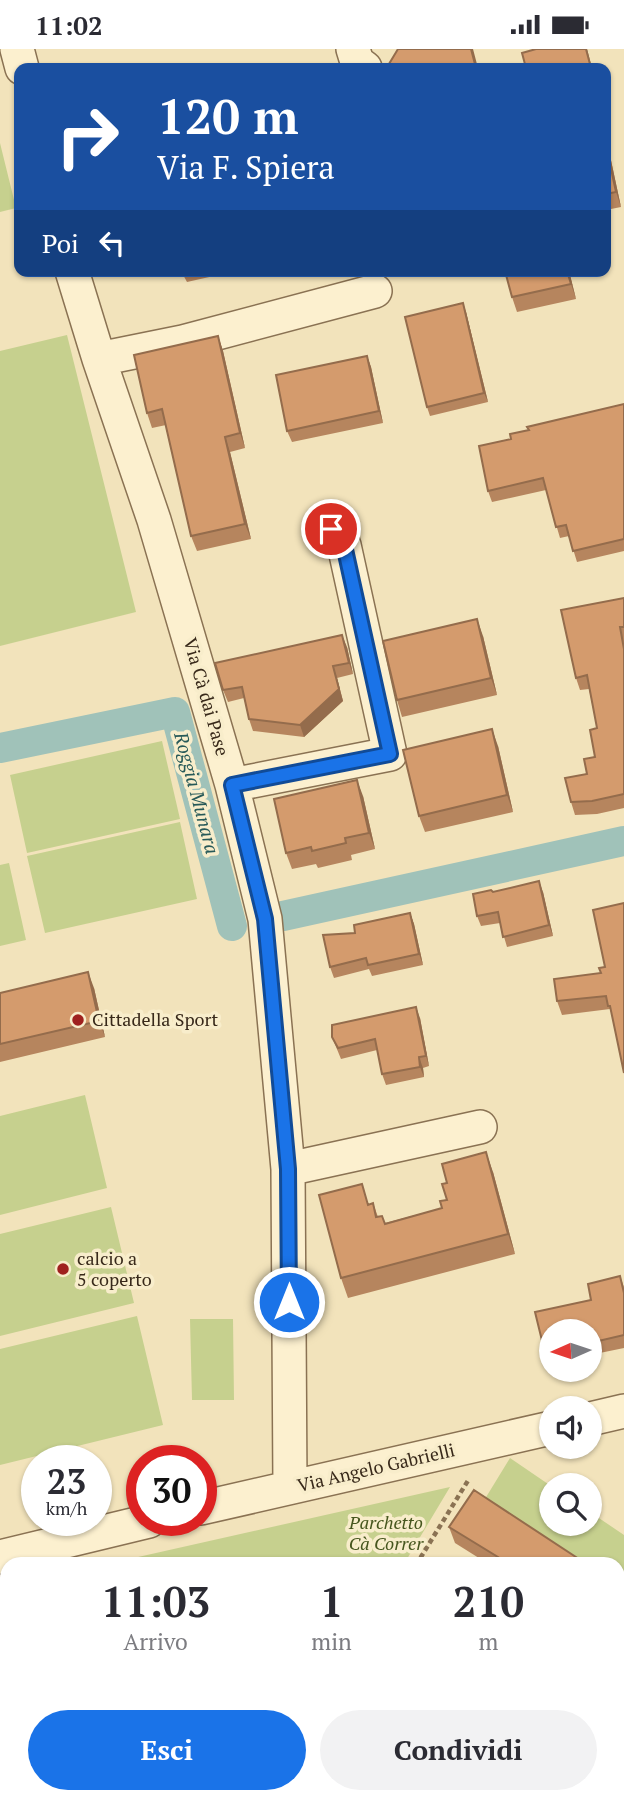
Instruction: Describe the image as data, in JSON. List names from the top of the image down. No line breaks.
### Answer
{"streets":{"street":["Via Cà dai Pase","Via Angelo Gabrielli"]},"crossings":[["Via Cà dai Pase","Via Angelo Gabrielli"]],"water":["Roggia Munara"],"parks":["Parchetto Cà Correr"],"places":["Cittadella Sport","calcio a 5 coperto"],"north":"left","page":{"status":"11:02","turn":["120 m","Via F. Spiera"],"then":"Poi","speed":"23 km/h","limit":"30","eta":["11:03","Arrivo","1","min","210","m"],"buttons":["Esci","Condividi"]}}
